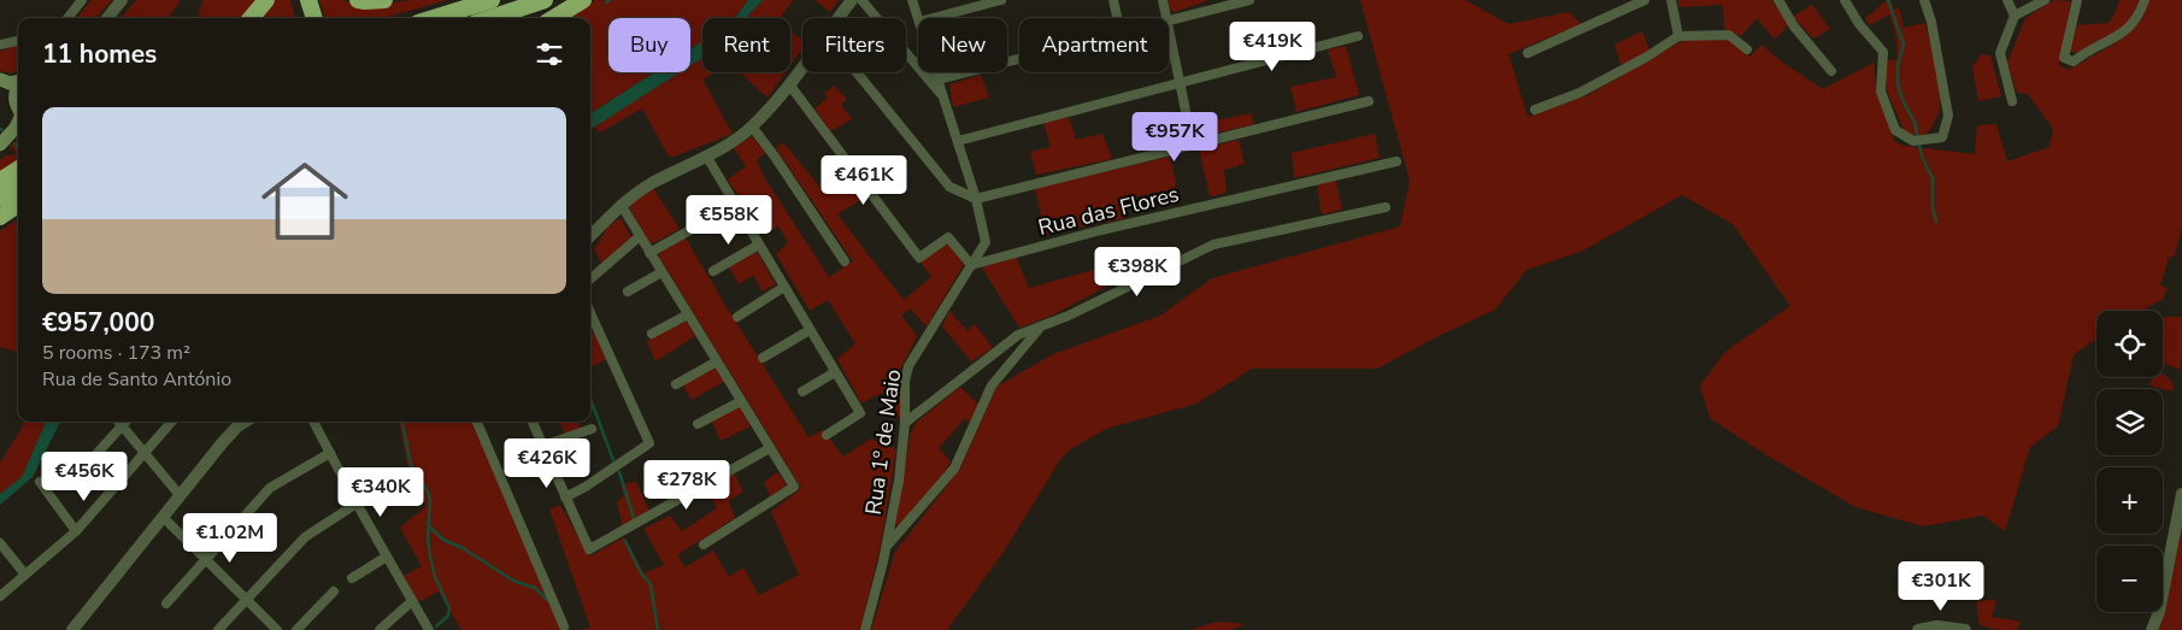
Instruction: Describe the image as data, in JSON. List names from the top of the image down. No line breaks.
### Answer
{"streets":{"street":["Rua das Flores","Rua 1º de Maio"]},"crossings":[["Rua das Flores","Rua 1º de Maio"]],"page":{"chip":["Buy","Rent","Filters","New","Apartment"],"heading":"11 homes","price":["€419K","€957K","€461K","€558K","€398K","€426K","€456K","€278K","€340K","€1.02M","€301K"],"list":[{"name":"€957,000","note":"5 rooms · 173 m² · Rua de Santo António"}],"map_buttons":["+","−"]}}
